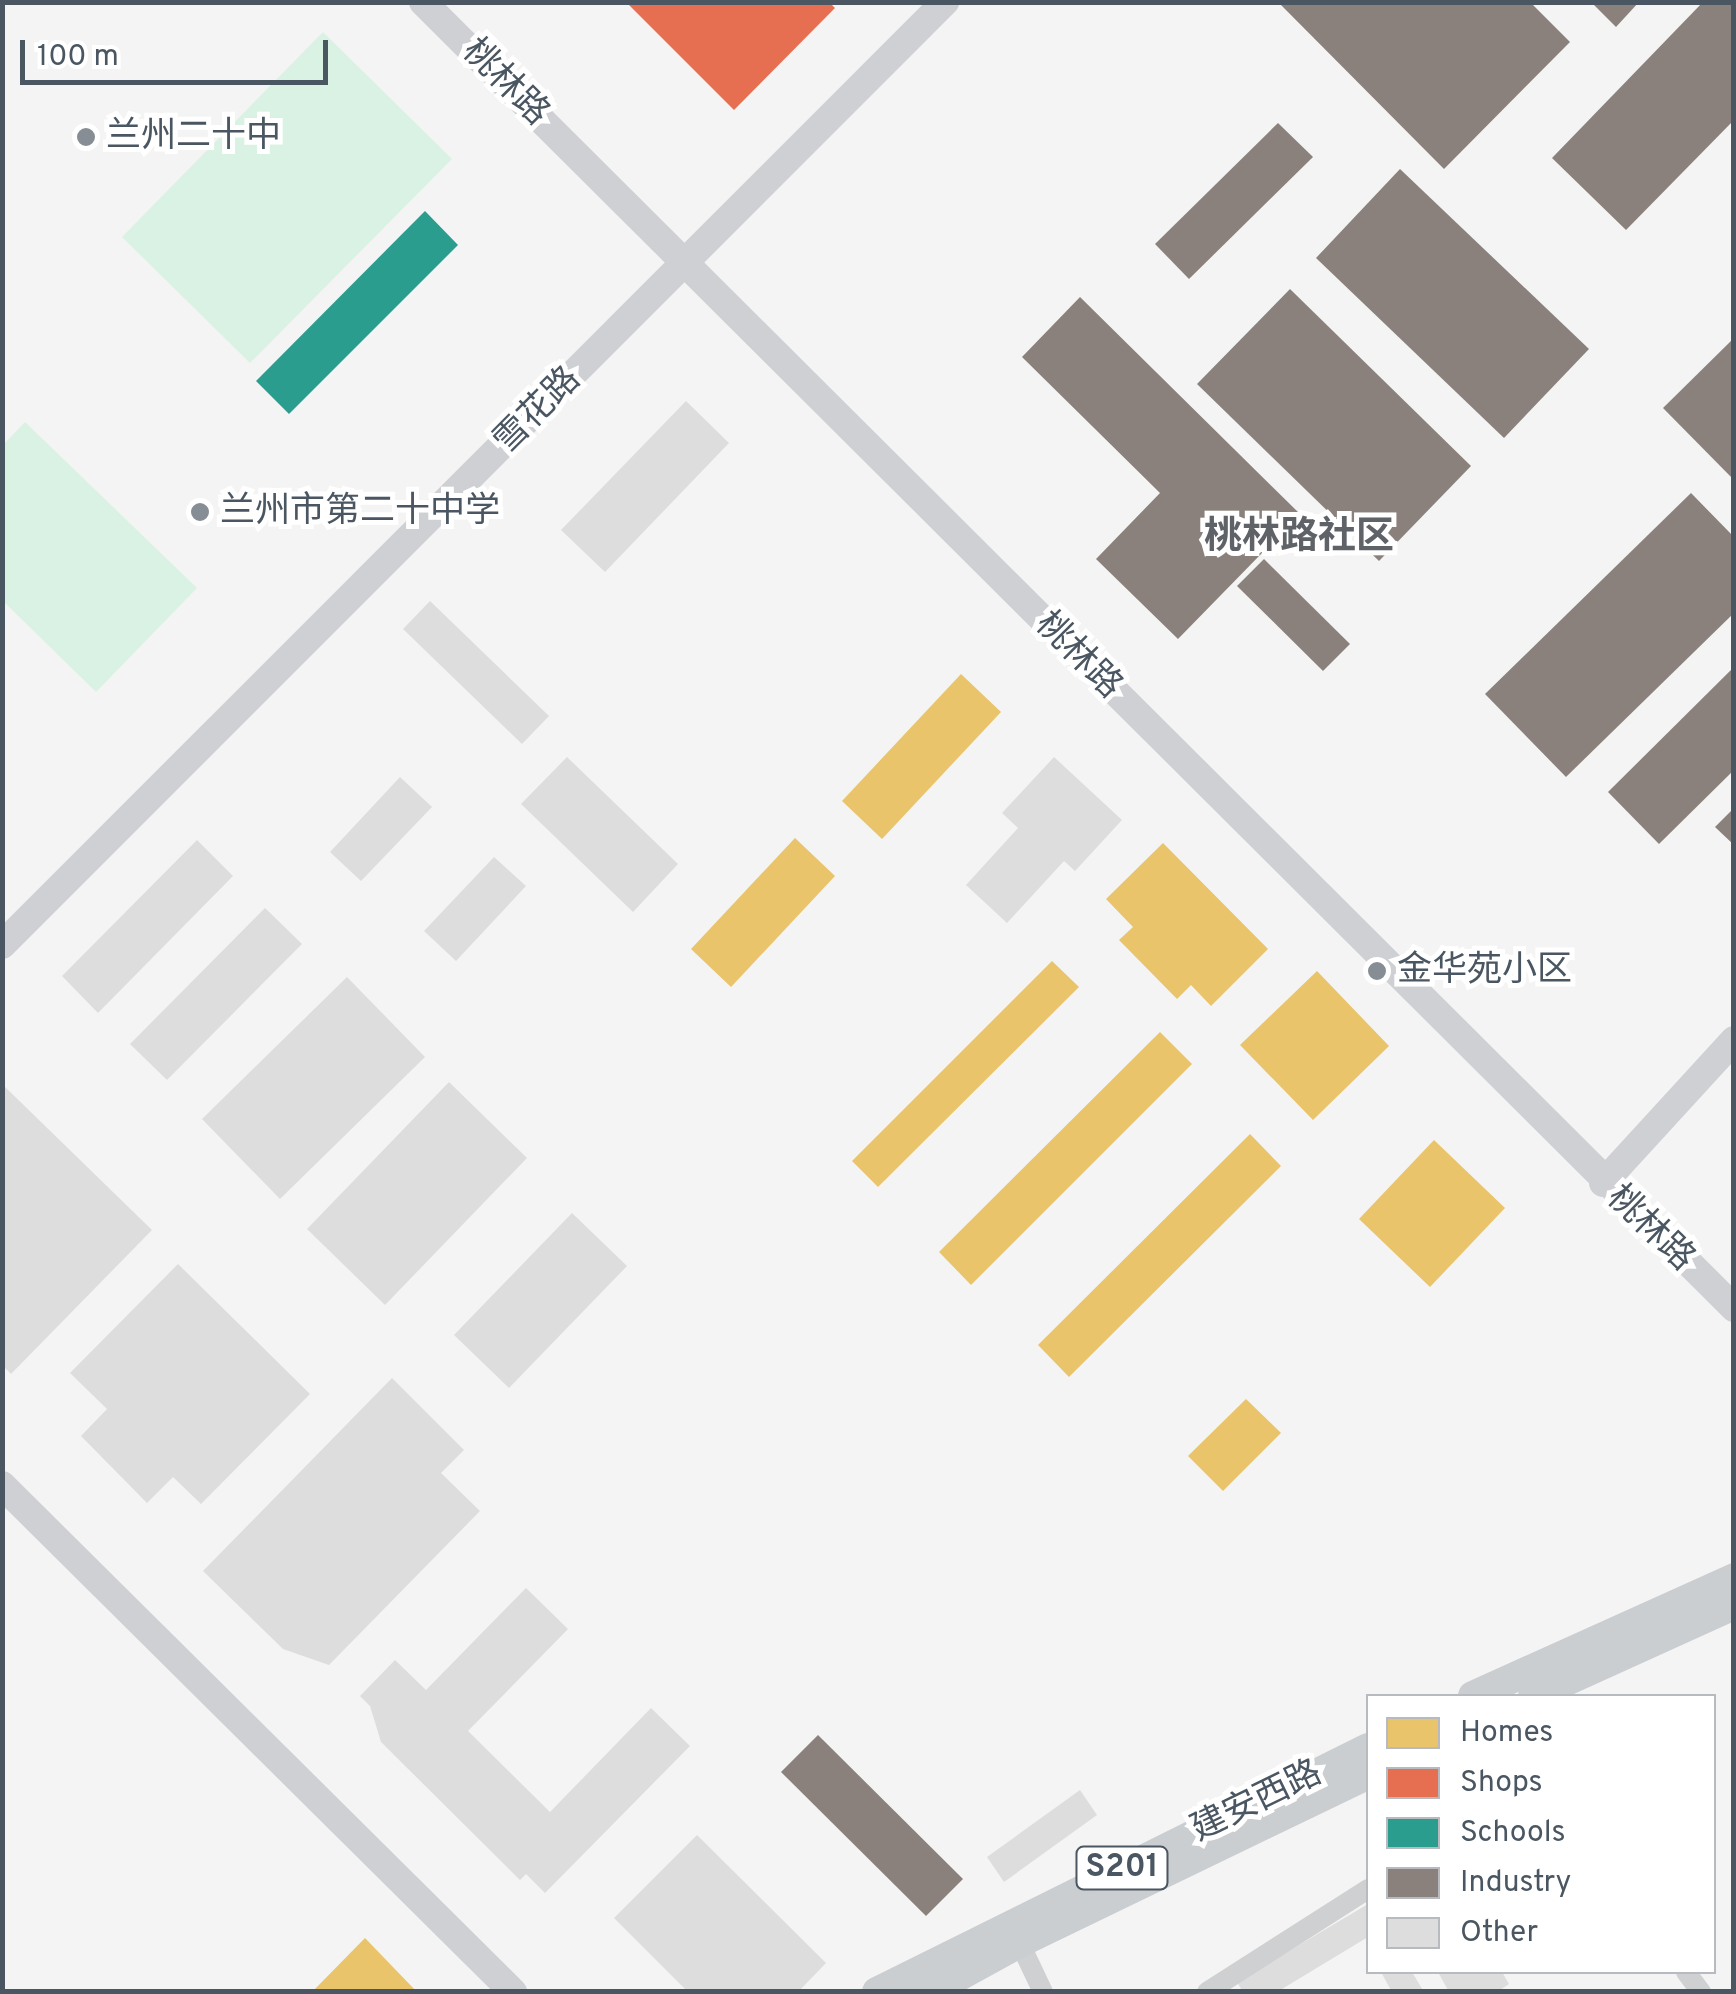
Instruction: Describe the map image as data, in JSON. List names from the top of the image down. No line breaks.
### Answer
{"streets":{"main road":["建安西路","S201"],"street":["桃林路","雪花路"]},"crossings":[["桃林路","雪花路"]],"districts":["桃林路社区"],"places":["兰州二十中","兰州市第二十中学","金华苑小区"],"legend":["Homes","Shops","Schools","Industry","Other"],"scale_bar":"100 m"}
